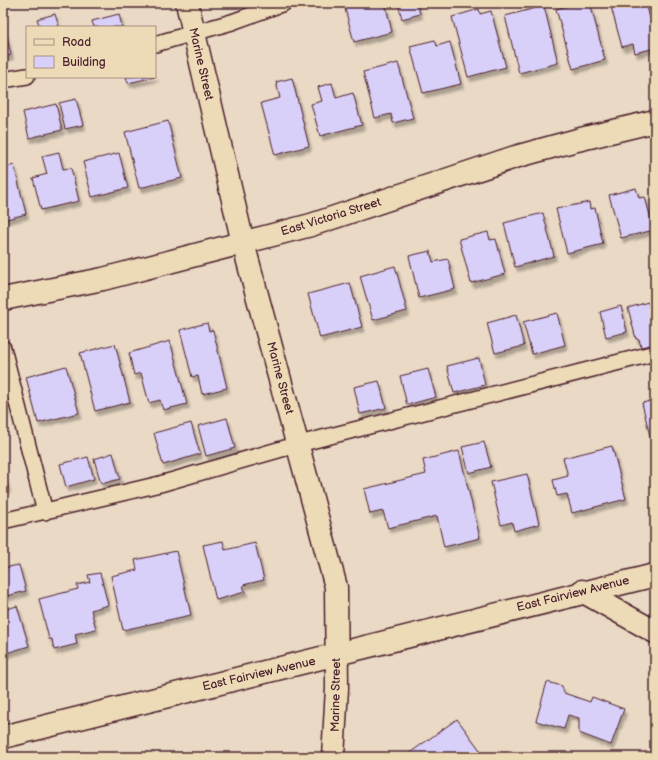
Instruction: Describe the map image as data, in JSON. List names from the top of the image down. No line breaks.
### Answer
{"streets":{"street":["Marine Street","East Victoria Street","East Fairview Avenue"]},"crossings":[["Marine Street","East Victoria Street"],["Marine Street","East Fairview Avenue"]],"legend":["Road","Building"]}
